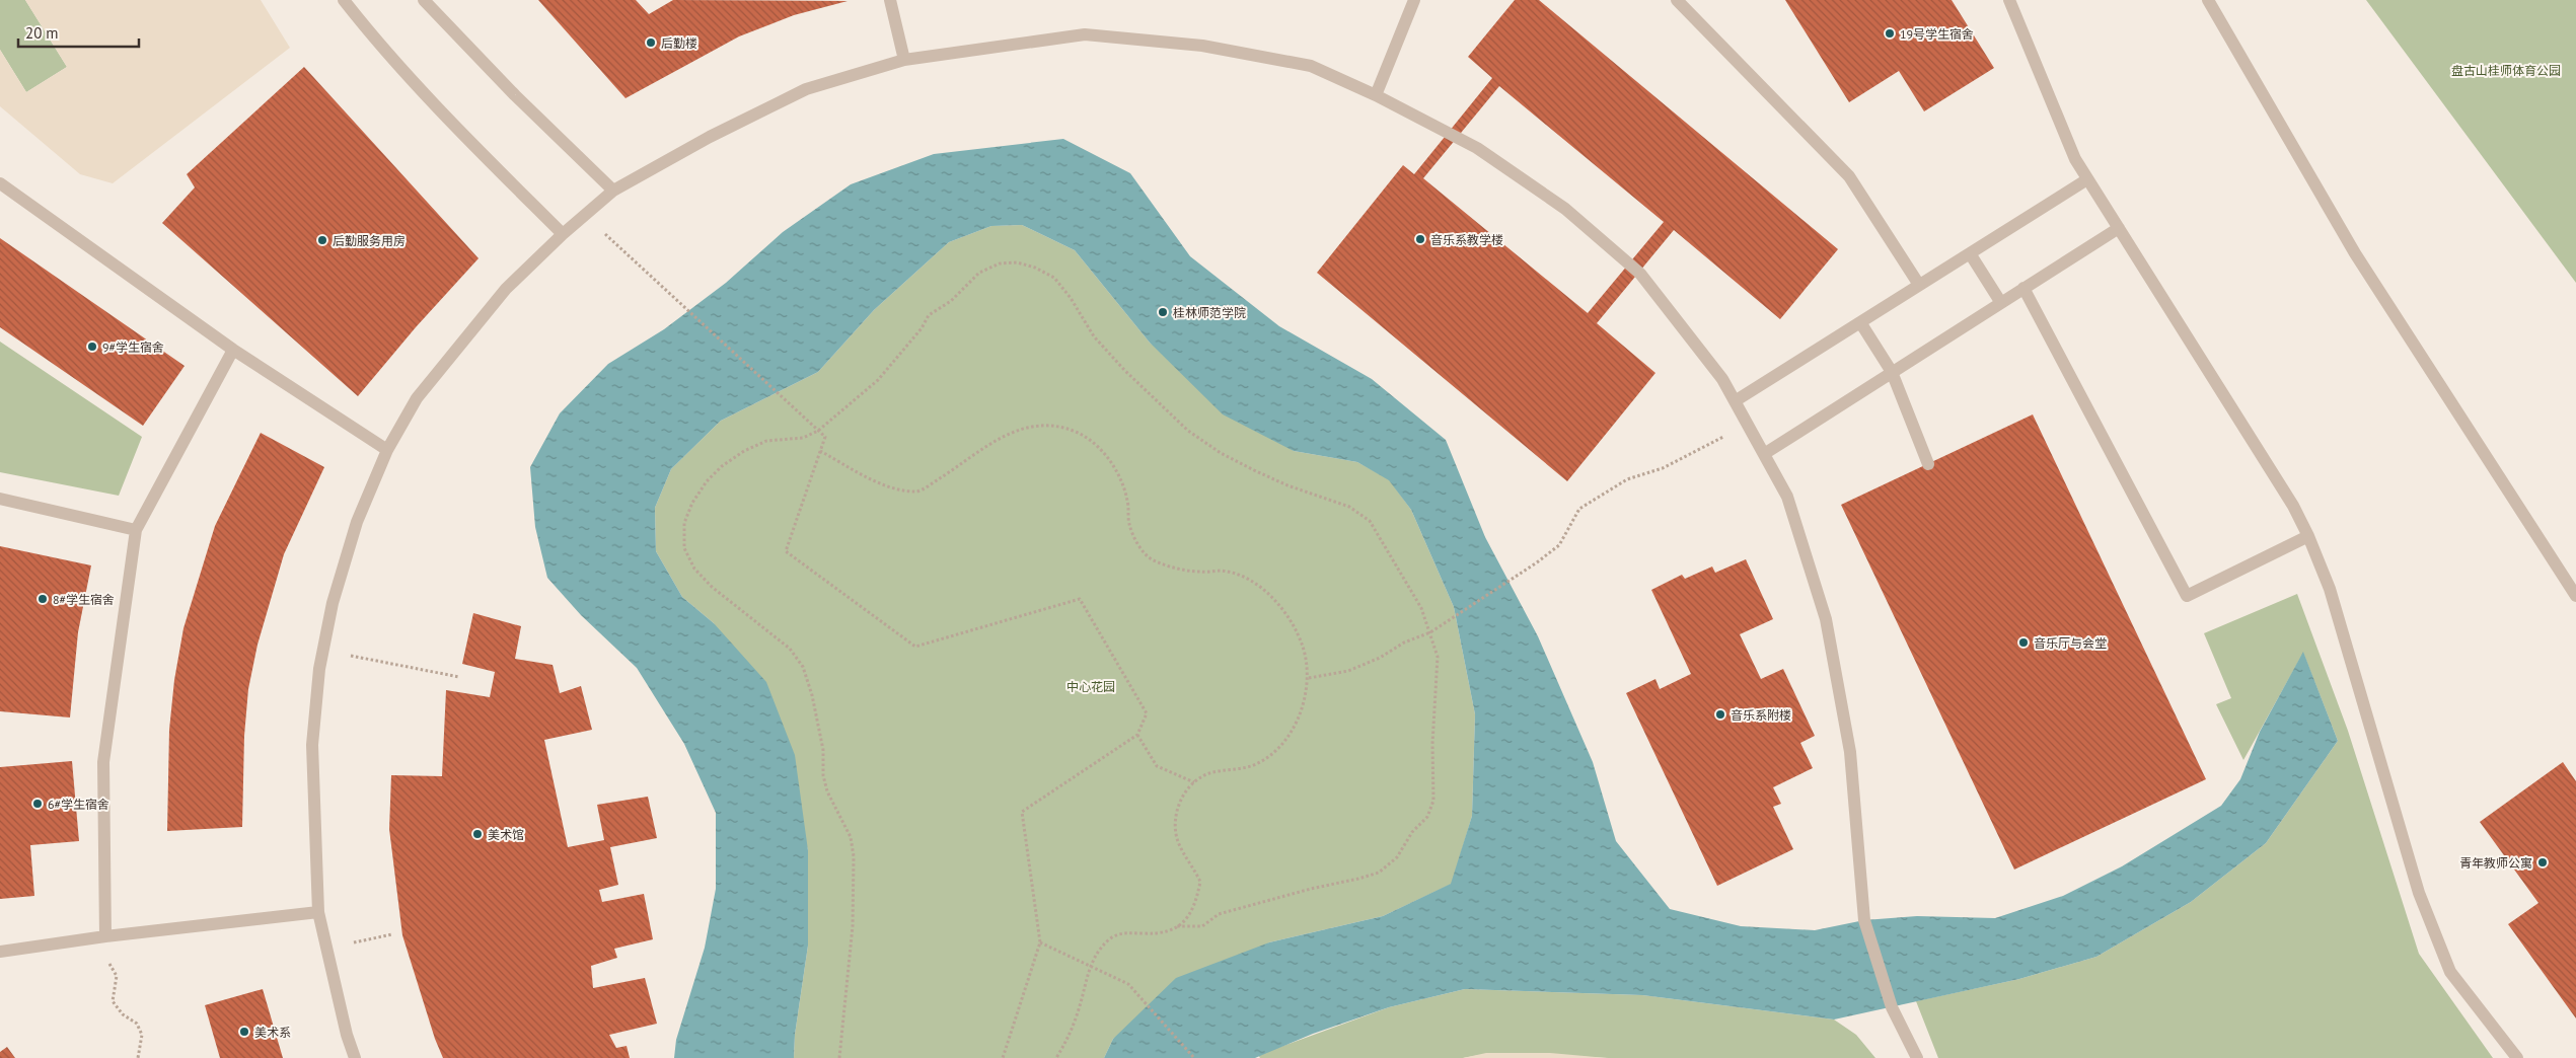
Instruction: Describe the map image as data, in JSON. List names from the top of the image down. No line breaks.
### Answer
{"parks":["盘古山桂师体育公园","中心花园"],"places":["19号学生宿舍","后勤楼","音乐系教学楼","后勤服务用房","桂林师范学院","9#学生宿舍","8#学生宿舍","音乐厅与会堂","音乐系附楼","6#学生宿舍","美术馆","青年教师公寓","美术系"],"scale_bar":"20 m"}
